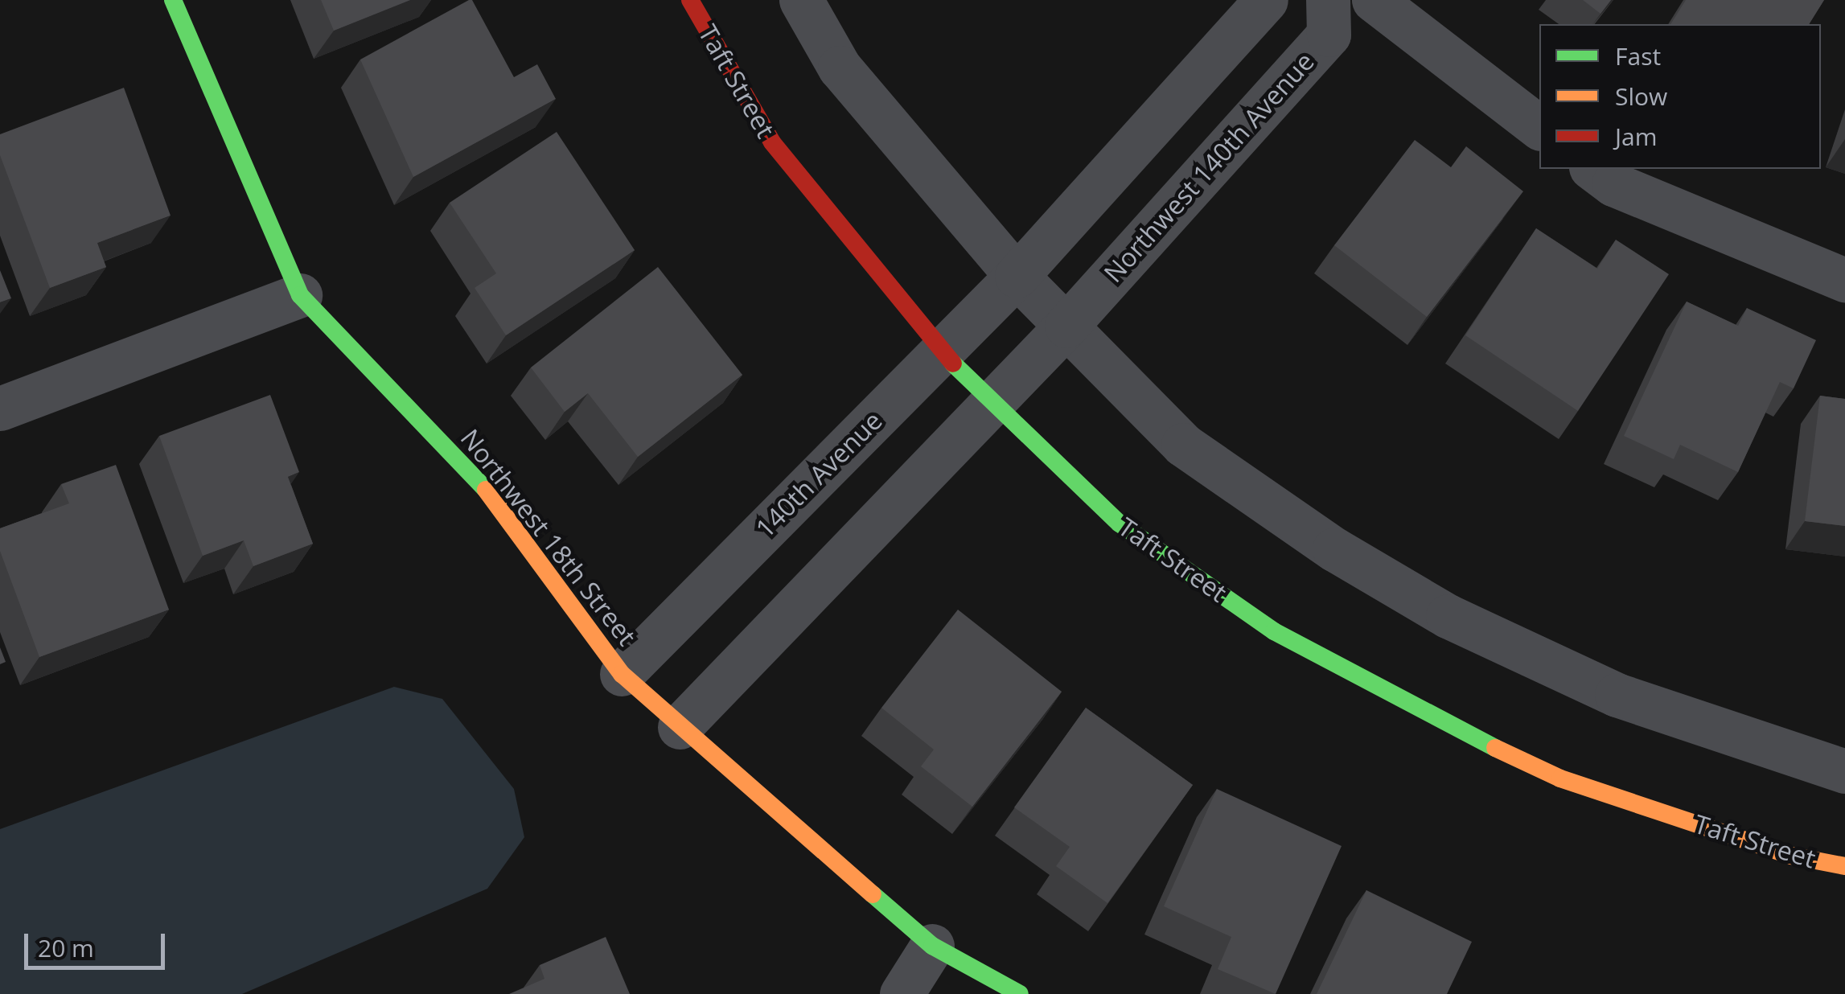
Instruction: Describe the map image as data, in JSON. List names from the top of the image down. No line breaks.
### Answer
{"streets":{"street":["Taft Street","Northwest 140th Avenue","140th Avenue","Northwest 18th Street"]},"crossings":[["Taft Street","140th Avenue"],["140th Avenue","Northwest 18th Street"]],"legend":["Fast","Slow","Jam"],"scale_bar":"20 m"}
